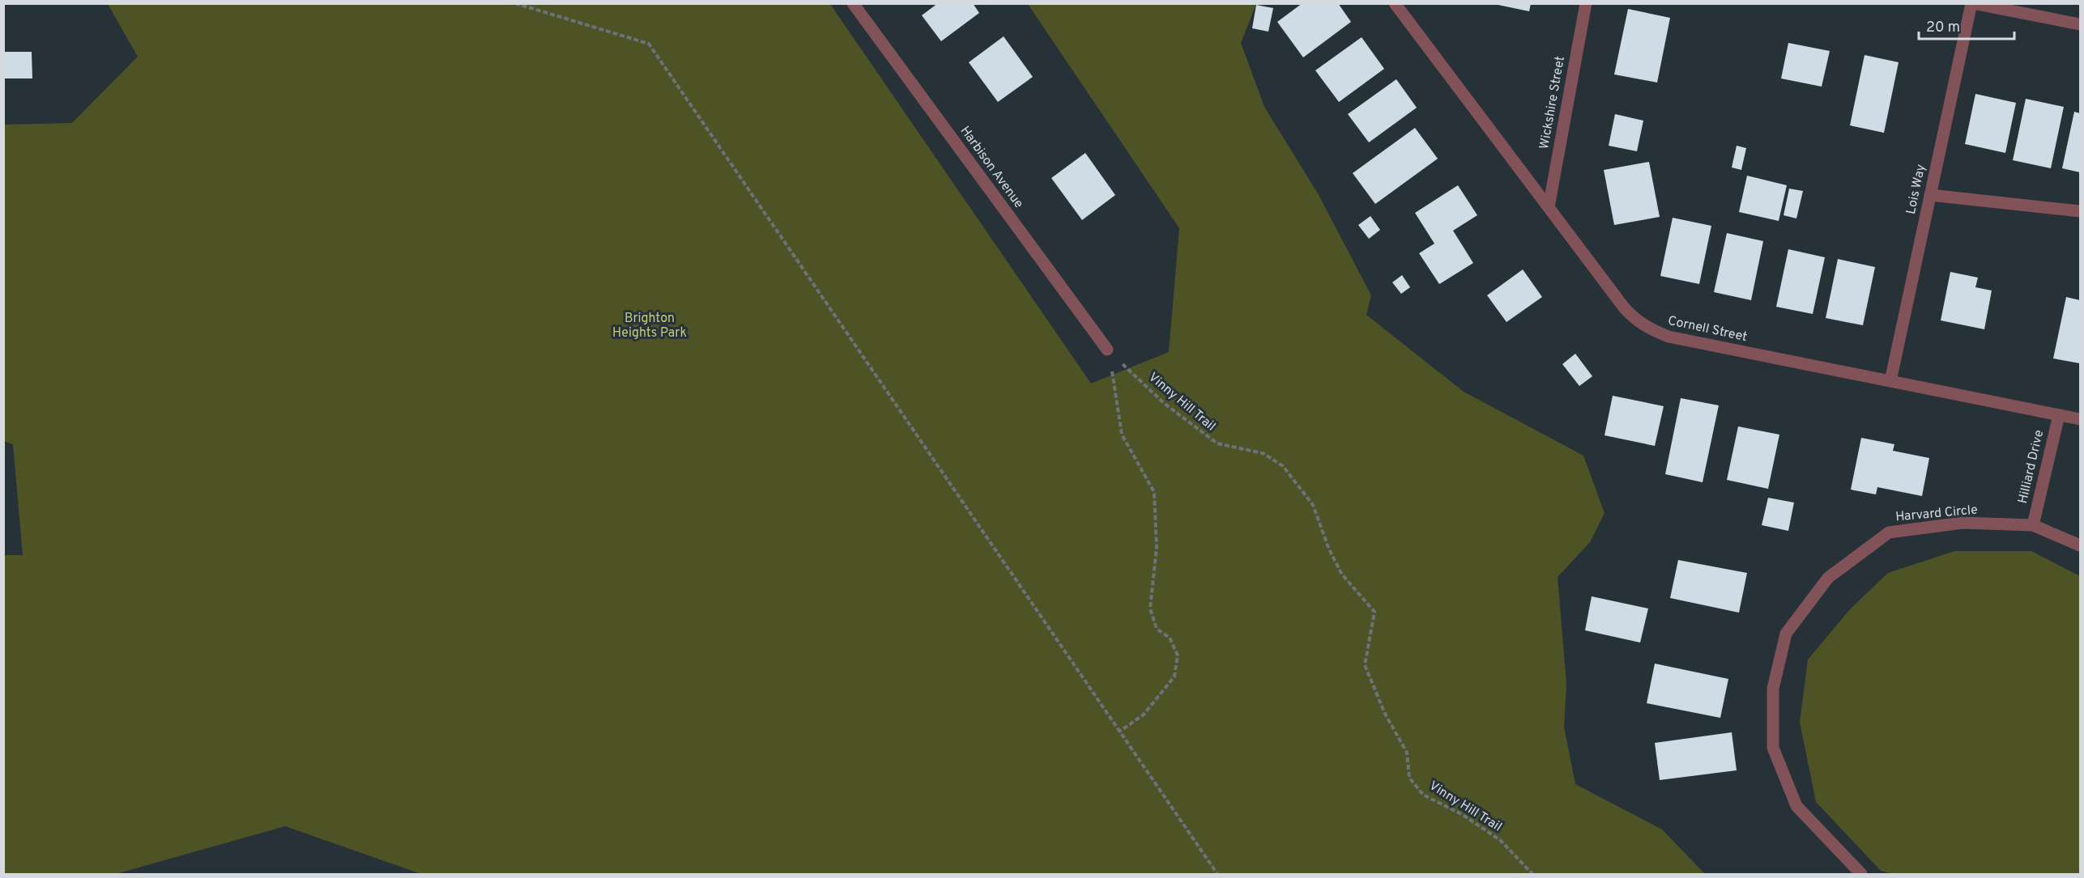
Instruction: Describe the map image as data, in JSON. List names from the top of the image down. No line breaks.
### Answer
{"streets":{"street":["Wickshire Street","Harbison Avenue","Lois Way","Cornell Street","Hilliard Drive","Harvard Circle"],"path":["Vinny Hill Trail"]},"crossings":[["Wickshire Street","Cornell Street"],["Harbison Avenue","Vinny Hill Trail"],["Lois Way","Cornell Street"],["Cornell Street","Hilliard Drive"],["Hilliard Drive","Harvard Circle"]],"parks":["Brighton Heights Park"],"scale_bar":"20 m"}
